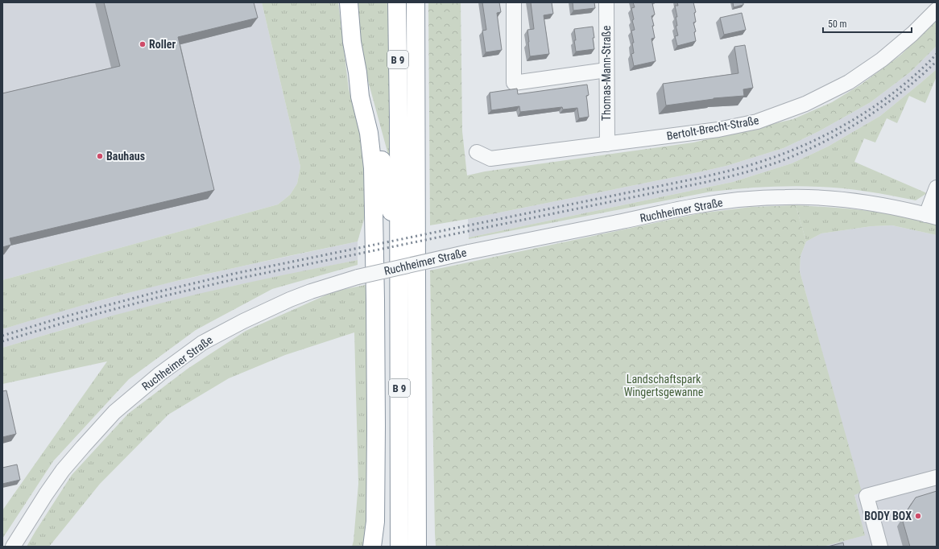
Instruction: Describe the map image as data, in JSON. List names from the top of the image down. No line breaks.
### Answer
{"streets":{"highway":["B 9"],"street":["Thomas-Mann-Straße","Bertolt-Brecht-Straße","Ruchheimer Straße"]},"crossings":[["Thomas-Mann-Straße","Bertolt-Brecht-Straße"]],"parks":["Landschaftspark Wingertsgewanne"],"places":["Roller","Bauhaus","BODY BOX"],"scale_bar":"50 m"}
